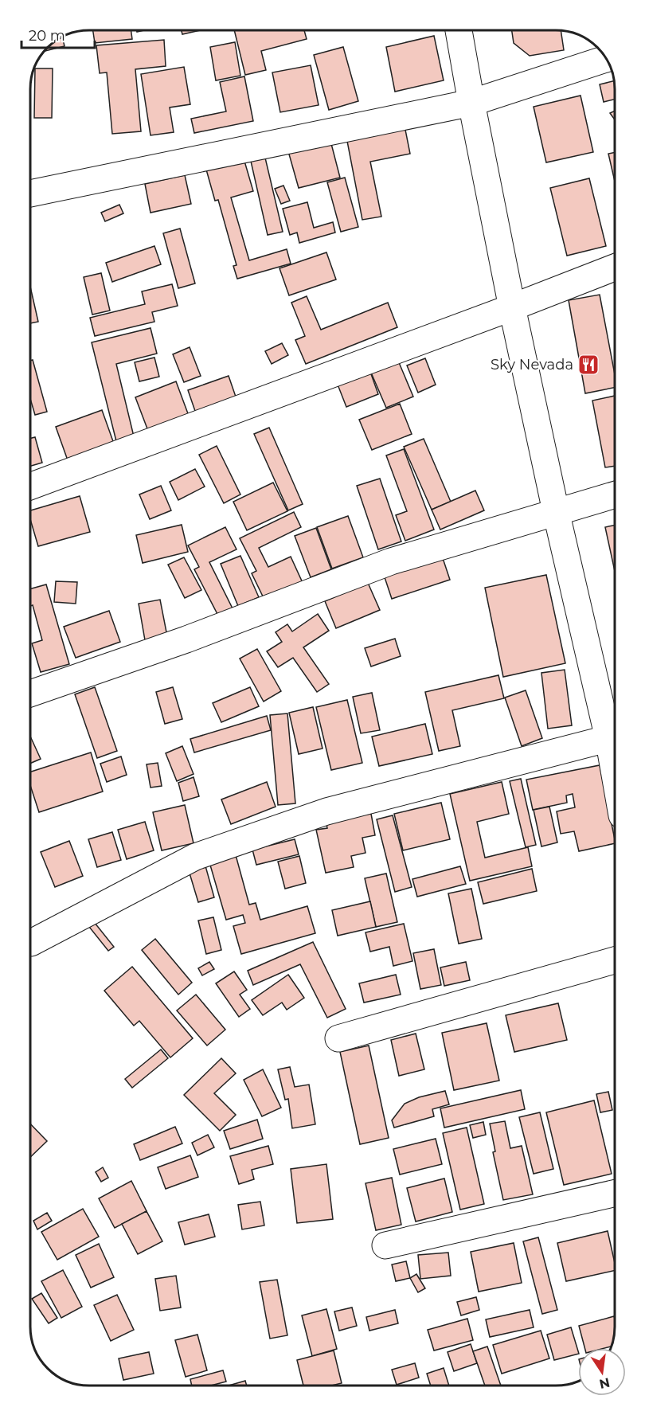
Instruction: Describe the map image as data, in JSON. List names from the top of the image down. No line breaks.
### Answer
{"places":{"restaurant":["Sky Nevada"]},"scale_bar":"20 m","north":"bottom"}
